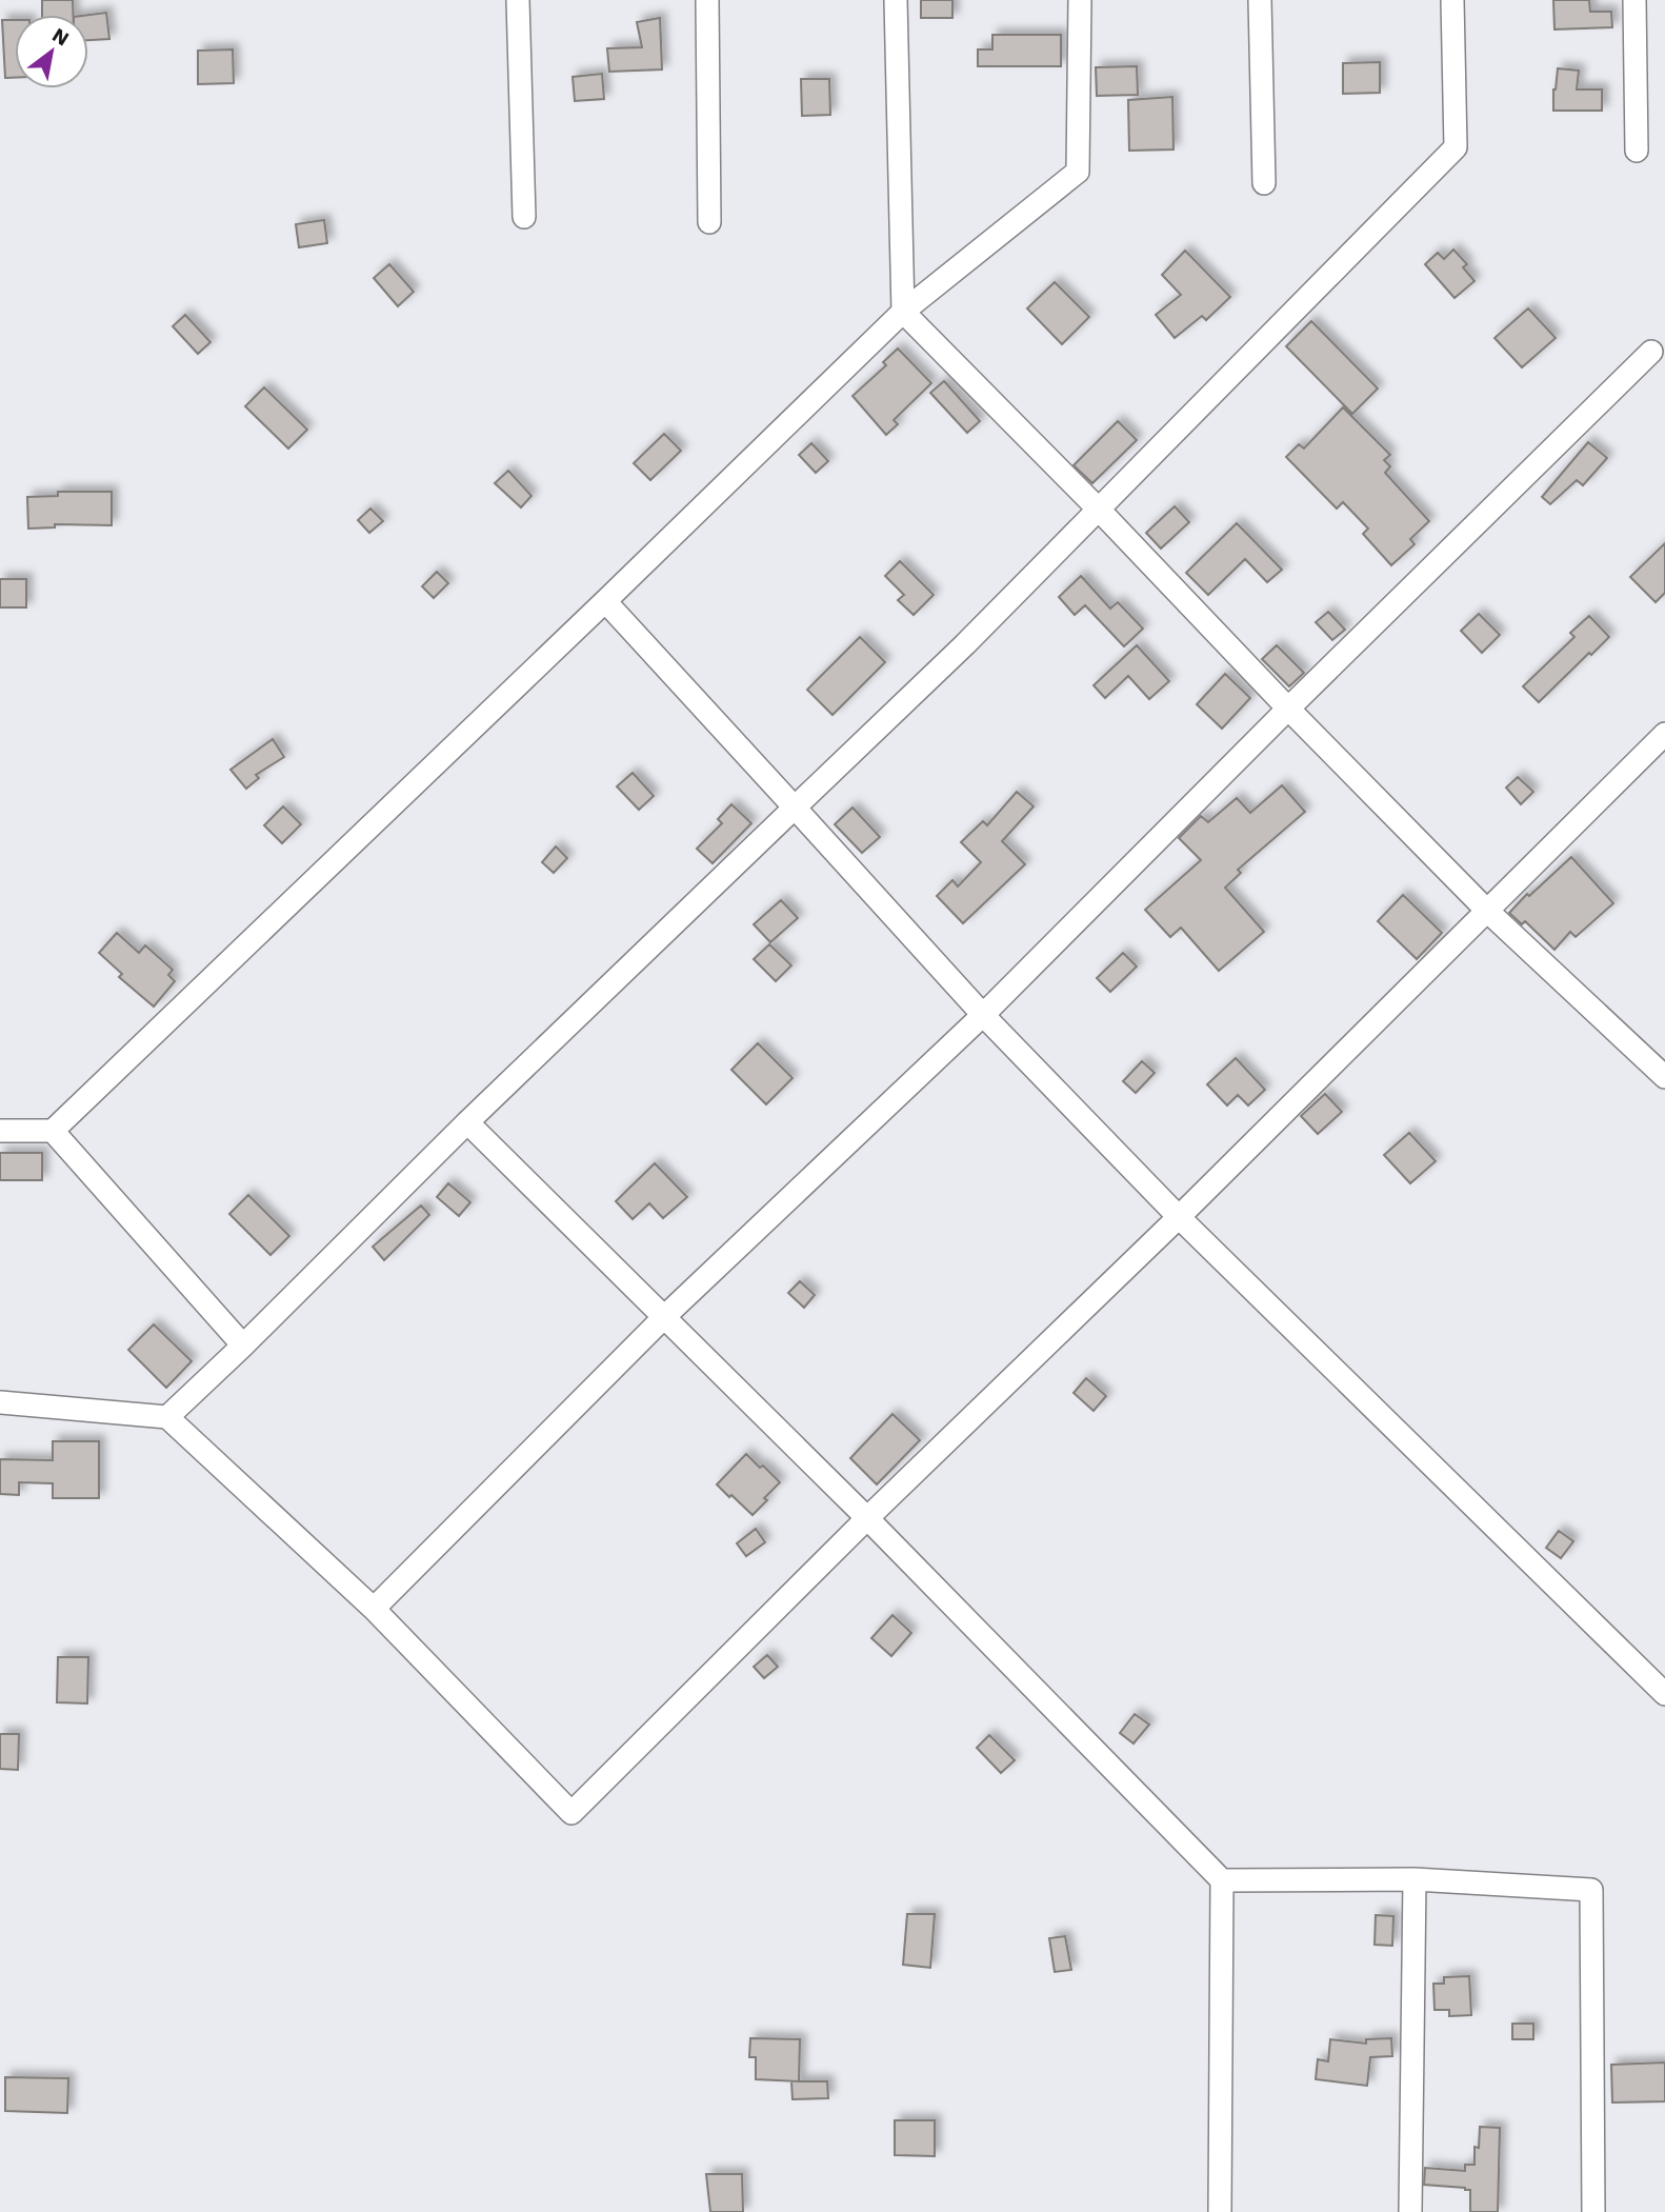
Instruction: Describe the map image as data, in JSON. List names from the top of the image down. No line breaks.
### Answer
{"north":"top right"}
